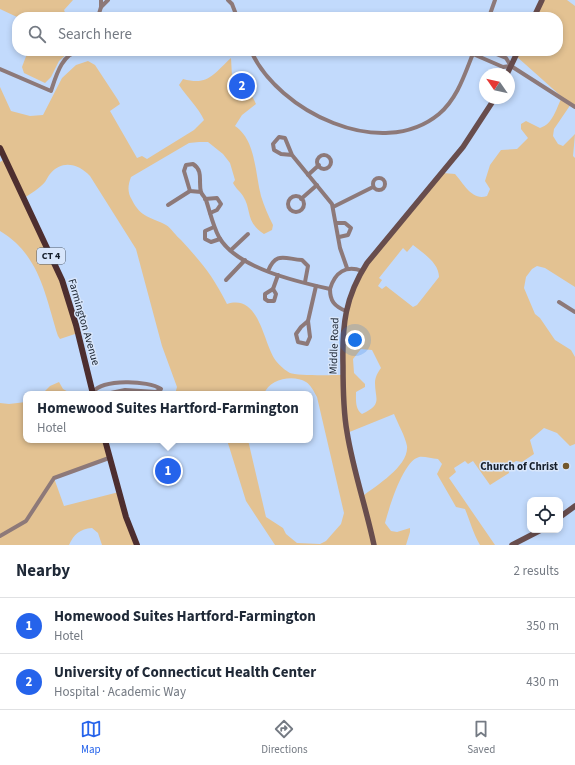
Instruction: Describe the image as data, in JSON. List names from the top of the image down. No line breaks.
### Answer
{"streets":{"main road":["CT 4","Farmington Avenue"],"street":["Middle Road"]},"places":["Church of Christ"],"north":"top left","page":{"search":"Search here","pins":["2","1"],"popup":["Homewood Suites Hartford-Farmington","Hotel"],"heading":["Nearby","2 results"],"list":[{"mark":"1","name":"Homewood Suites Hartford-Farmington","note":"Hotel","value":"350 m"},{"mark":"2","name":"University of Connecticut Health Center","note":"Hospital · Academic Way","value":"430 m"}],"nav":["Map","Directions","Saved"]}}
